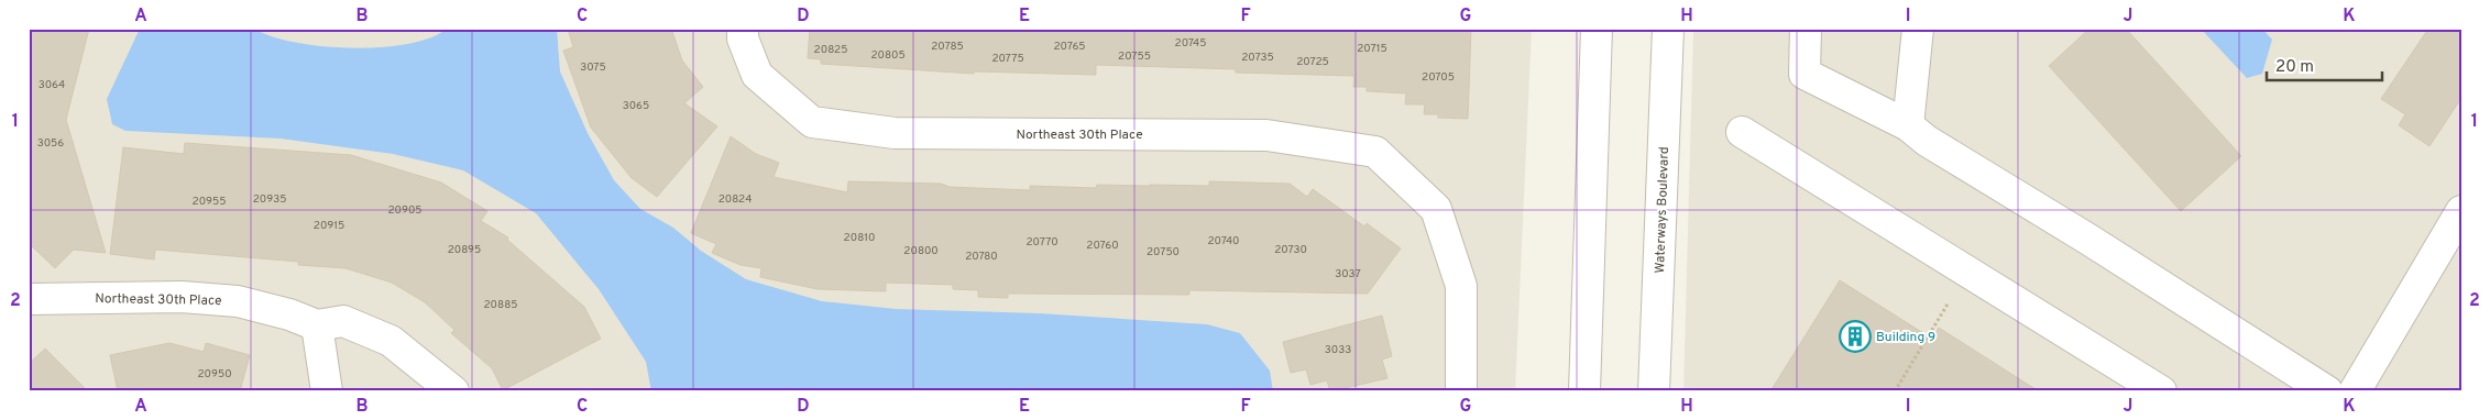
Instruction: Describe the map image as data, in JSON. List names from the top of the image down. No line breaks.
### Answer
{"streets":{"street":["Northeast 30th Place","Waterways Boulevard"]},"places":{"building":["Building 9"]},"house_numbers":["20745","20785","20765","20715","20825","20805","20755","20735","20775","20725","3075","20705","3064","3065","3056","20935","20824","20955","20905","20915","20810","20740","20770","20760","20895","20730","20800","20750","20780","3037","20885","3033","20950"],"scale_bar":"20 m","grid":{"columns":["A","B","C","D","E","F","G","H","I","J","K"],"rows":["1","2"]}}
